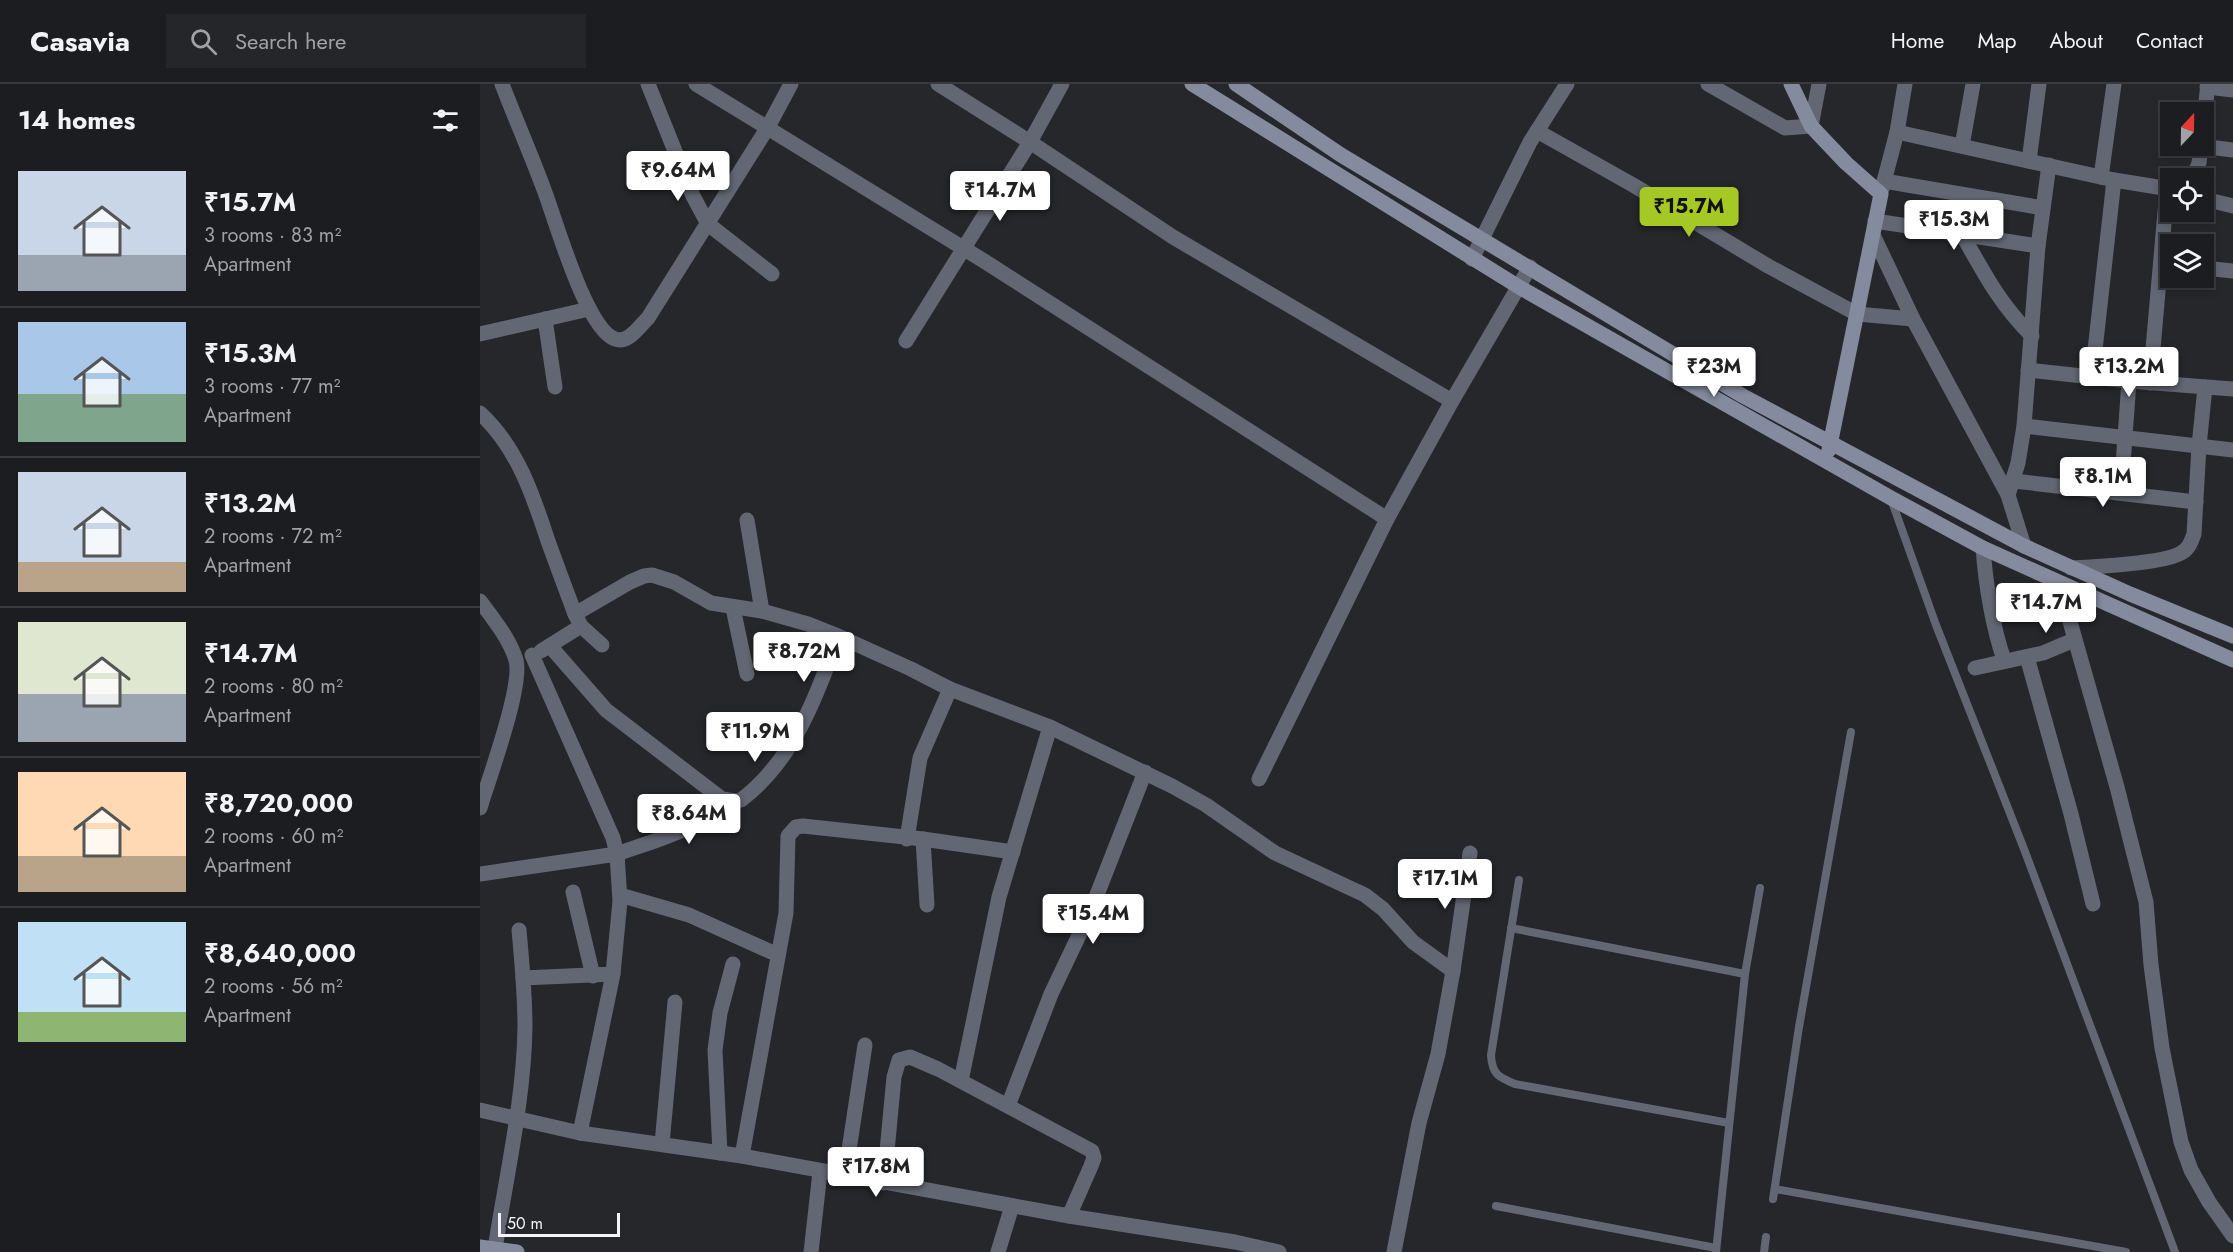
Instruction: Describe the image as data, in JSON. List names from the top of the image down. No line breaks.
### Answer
{"scale_bar":"50 m","north":"top","page":{"header":"Casavia","search":"Search here","nav":["Home","Map","About","Contact"],"heading":"14 homes","price":["₹9.64M","₹14.7M","₹15.7M","₹15.3M","₹23M","₹13.2M","₹8.1M","₹14.7M","₹8.72M","₹11.9M","₹8.64M","₹17.1M","₹15.4M","₹17.8M"],"list":[{"name":"₹15.7M","note":"3 rooms · 83 m² · Apartment"},{"name":"₹15.3M","note":"3 rooms · 77 m² · Apartment"},{"name":"₹13.2M","note":"2 rooms · 72 m² · Apartment"},{"name":"₹14.7M","note":"2 rooms · 80 m² · Apartment"},{"name":"₹8,720,000","note":"2 rooms · 60 m² · Apartment"},{"name":"₹8,640,000","note":"2 rooms · 56 m² · Apartment"}],"scale":"50 m"}}
